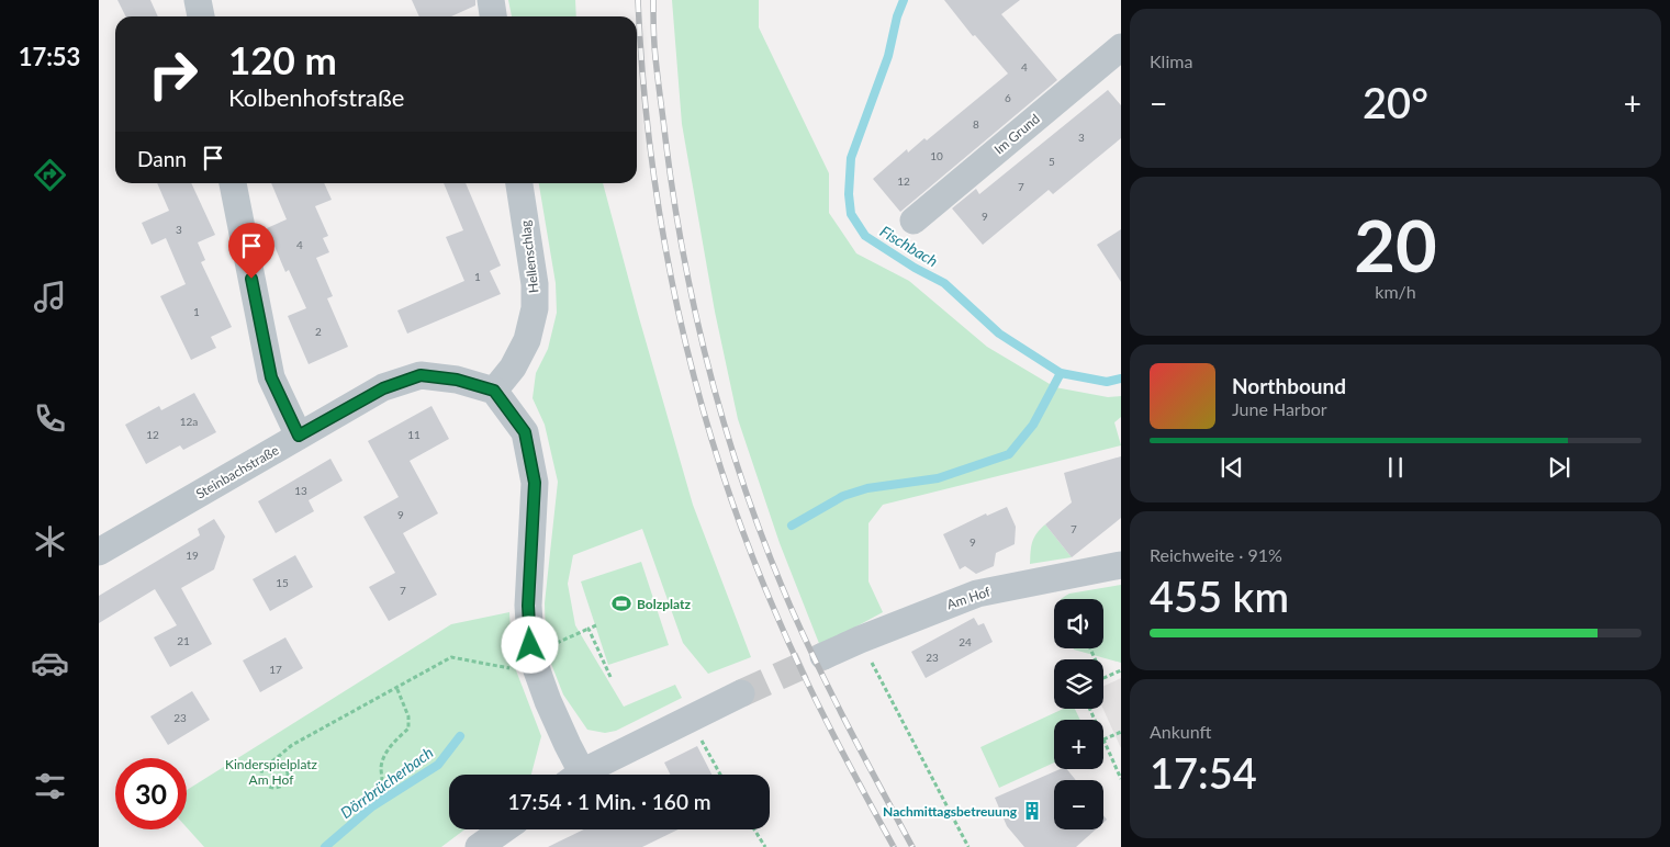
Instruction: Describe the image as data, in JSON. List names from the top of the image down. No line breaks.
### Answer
{"streets":{"street":["Im Grund","Hellenschlag","Steinbachstraße","Am Hof"]},"crossings":[["Hellenschlag","Steinbachstraße"]],"water":["Fischbach","Dörrbrücherbach"],"parks":["Kinderspielplatz Am Hof"],"places":{"sports":["Bolzplatz"],"building":["Nachmittagsbetreuung"]},"house_numbers":["4","6","8","3","10","5","12","7","9","3","4","1","1","2","12a","12","11","13","9","7","9","19","15","7","21","24","23","17","23"],"page":{"tabs":"17:53","tile":["Klima",["20","km/h"],["Reichweite · 91%","455 km"],["Ankunft","17:54"]],"turn":["120 m","Kolbenhofstraße"],"heat":["−","20°","+"],"then":"Dann","song":["Northbound","June Harbor"],"map_buttons":["+","−"],"limit":"30","trip":"17:54 · 1 Min. · 160 m"}}
